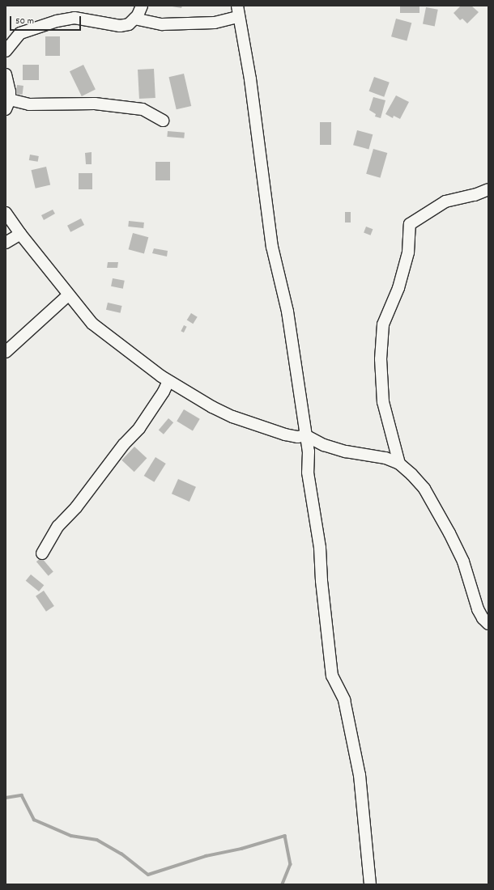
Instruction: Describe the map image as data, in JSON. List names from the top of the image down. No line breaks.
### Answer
{"scale_bar":"50 m"}
